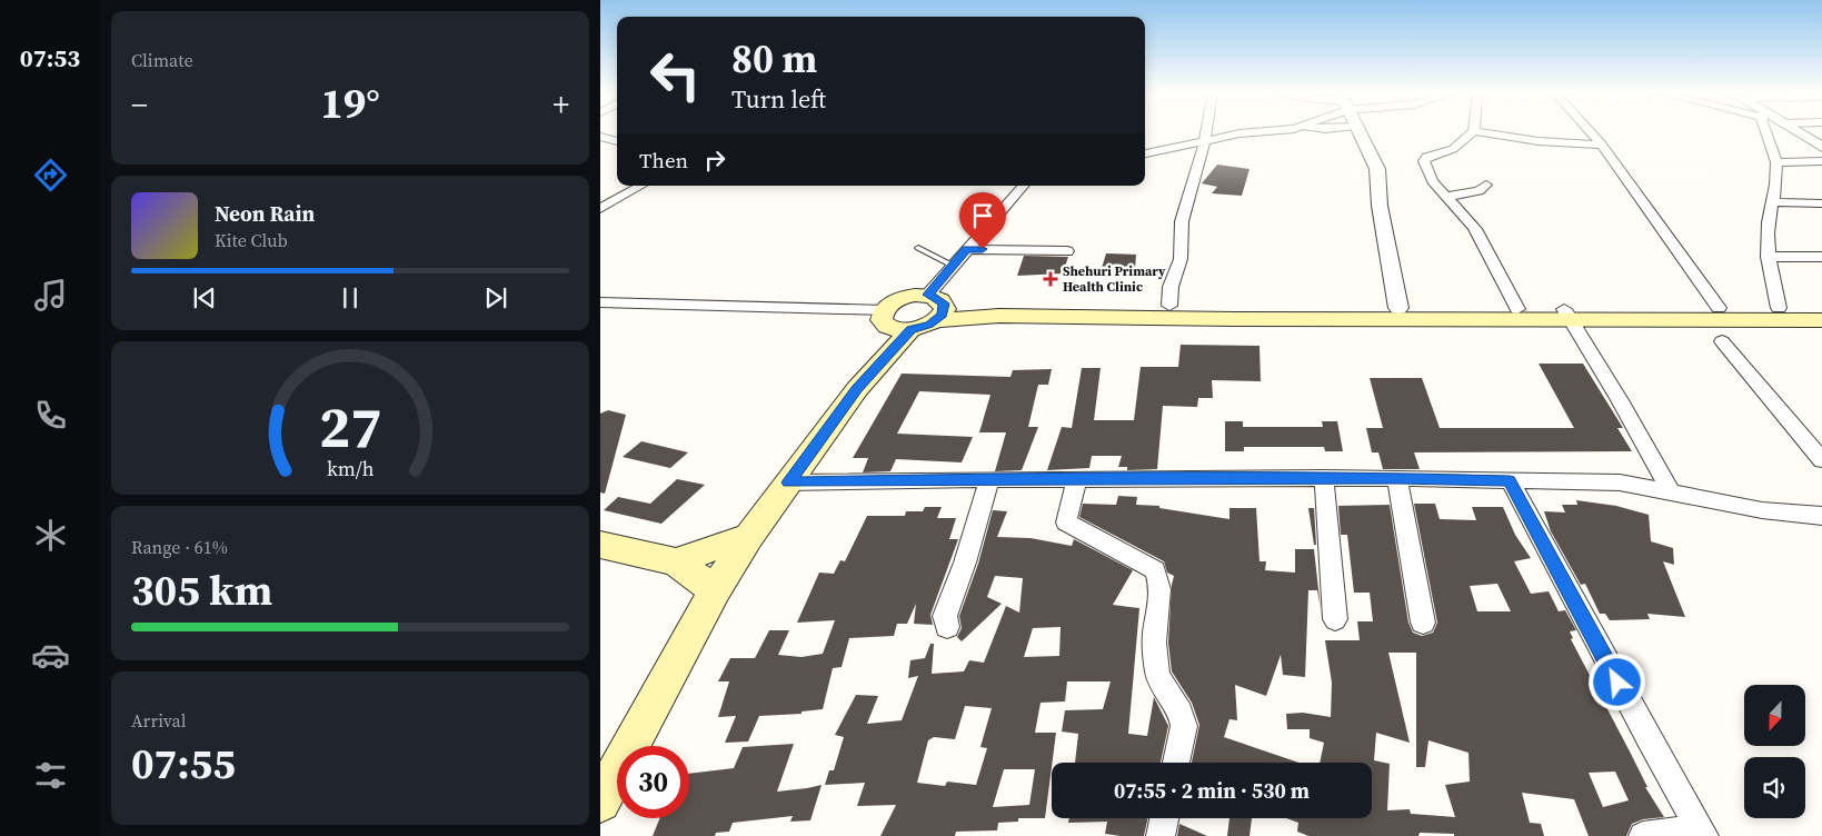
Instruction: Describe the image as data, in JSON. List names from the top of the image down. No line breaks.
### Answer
{"places":{"health":["Shehuri Primary Health Clinic"]},"north":"bottom","page":{"tabs":"07:53","tile":["Climate",["Range · 61%","305 km"],["Arrival","07:55"]],"turn":["80 m","Turn left"],"heat":["−","19°","+"],"then":"Then","song":["Neon Rain","Kite Club"],"limit":"30","trip":"07:55 · 2 min · 530 m","gauge":["27","km/h"]}}
